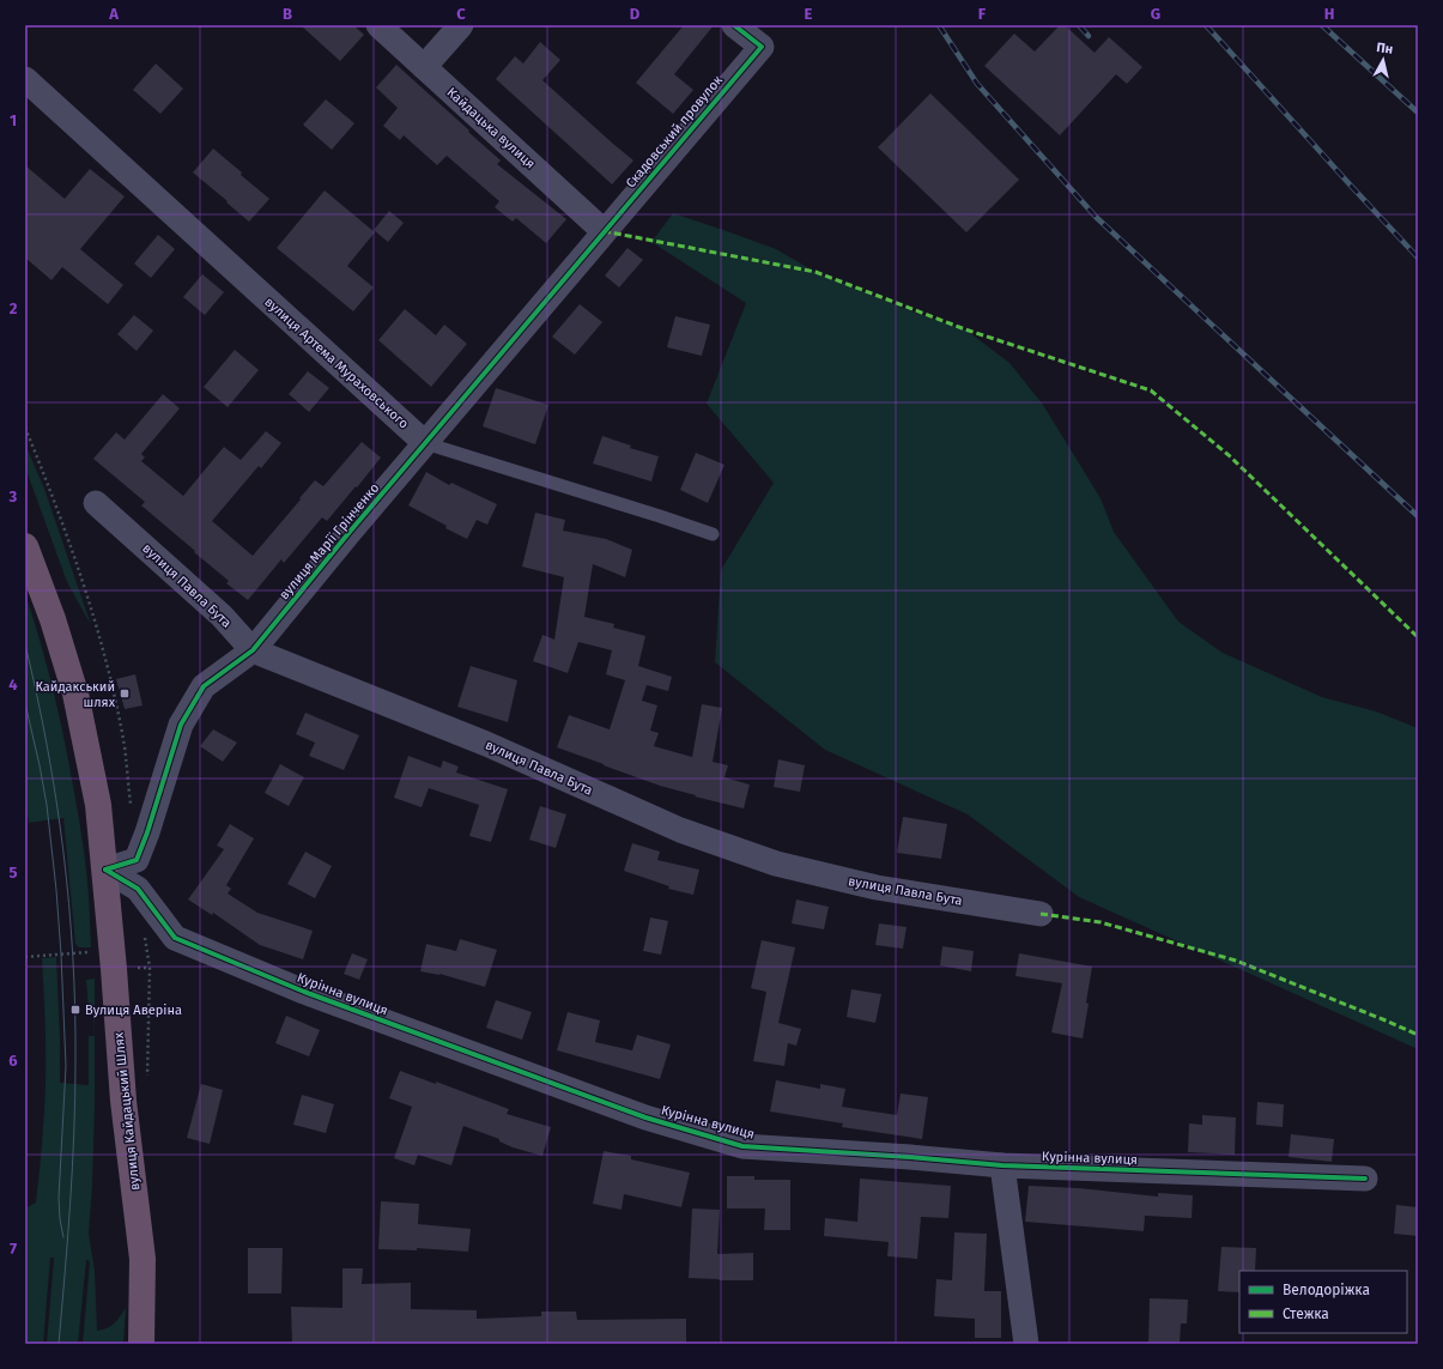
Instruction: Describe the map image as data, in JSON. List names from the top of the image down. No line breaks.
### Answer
{"streets":{"highway":["вулиця Кайдацький Шлях"],"street":["Кайдацька вулиця","Скадовський провулок","вулиця Артема Мураховського","вулиця Марії Грінченко","вулиця Павла Бута","Курінна вулиця"]},"crossings":[["Кайдацька вулиця","Скадовський провулок"],["Кайдацька вулиця","вулиця Марії Грінченко"],["Скадовський провулок","вулиця Марії Грінченко"],["вулиця Артема Мураховського","вулиця Марії Грінченко"],["вулиця Марії Грінченко","вулиця Павла Бута"],["вулиця Марії Грінченко","Курінна вулиця"],["вулиця Марії Грінченко","вулиця Кайдацький Шлях"],["Курінна вулиця","вулиця Кайдацький Шлях"]],"places":{"transit":["Кайдакський шлях","Вулиця Аверіна"]},"legend":["Велодоріжка","Стежка"],"north":"top","grid":{"columns":["A","B","C","D","E","F","G","H"],"rows":["1","2","3","4","5","6","7"]}}
